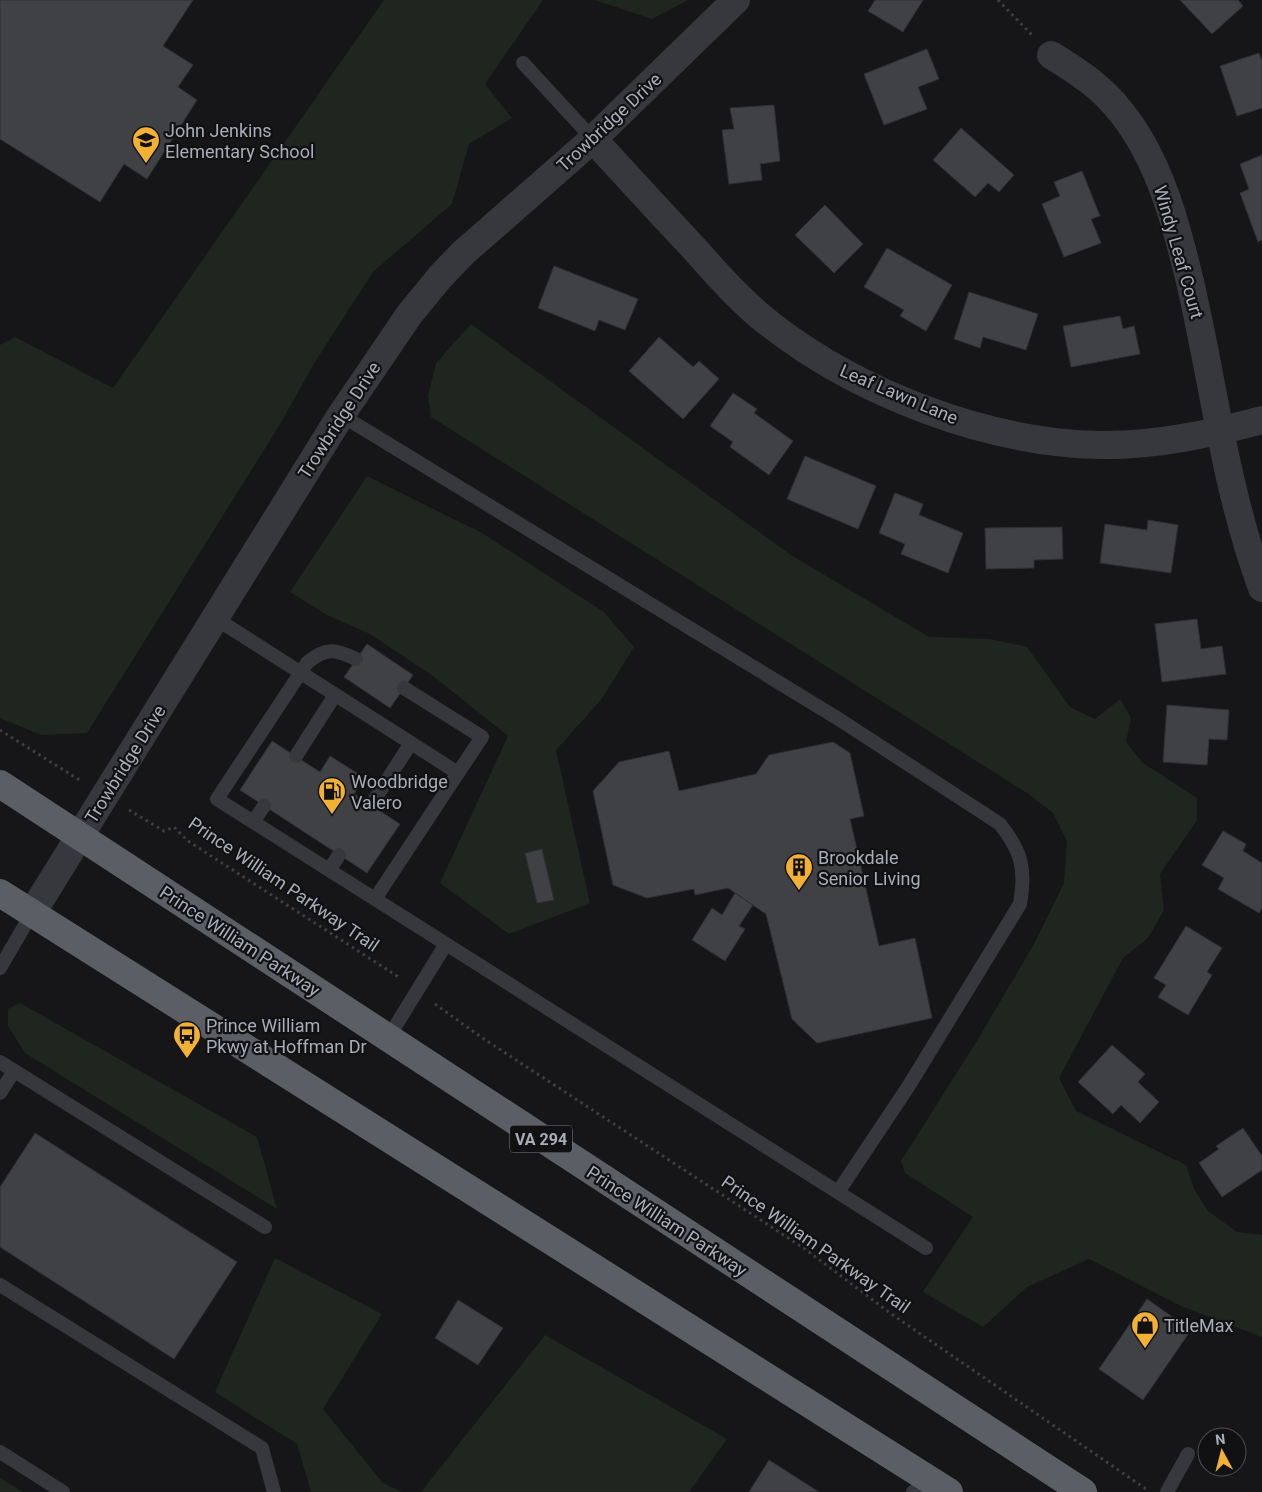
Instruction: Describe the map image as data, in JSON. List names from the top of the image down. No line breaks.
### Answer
{"streets":{"highway":["Prince William Parkway","VA 294"],"street":["Trowbridge Drive","Windy Leaf Court","Leaf Lawn Lane"],"path":["Prince William Parkway Trail"]},"crossings":[["Trowbridge Drive","Leaf Lawn Lane"],["Trowbridge Drive","Prince William Parkway"],["Windy Leaf Court","Leaf Lawn Lane"]],"places":{"school or university":["John Jenkins Elementary School"],"fuel station":["Woodbridge Valero"],"building":["Brookdale Senior Living"],"bus stop":["Prince William Pkwy at Hoffman Dr"],"shop":["TitleMax"]},"north":"top"}
